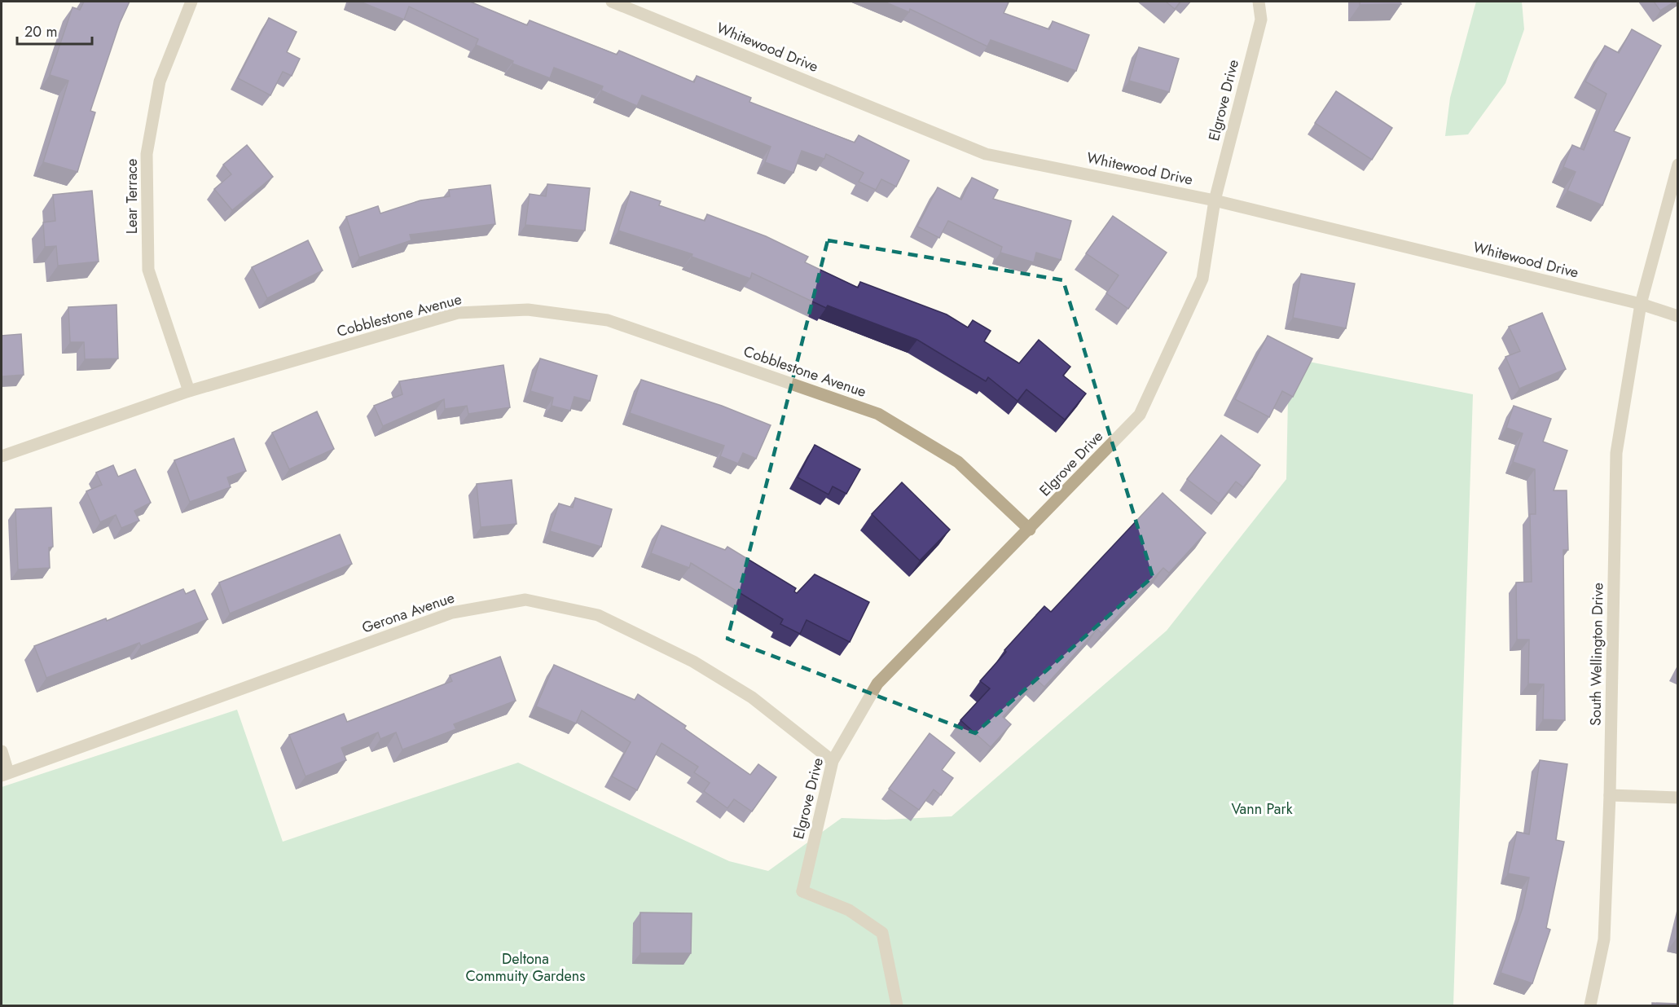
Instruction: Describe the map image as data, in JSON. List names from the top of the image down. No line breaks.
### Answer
{"streets":{"street":["Whitewood Drive","Elgrove Drive","Lear Terrace","Cobblestone Avenue","Gerona Avenue","South Wellington Drive"]},"crossings":[["Whitewood Drive","Elgrove Drive"],["Whitewood Drive","South Wellington Drive"],["Elgrove Drive","Cobblestone Avenue"],["Elgrove Drive","Gerona Avenue"],["Lear Terrace","Cobblestone Avenue"]],"parks":["Vann Park","Deltona Commuity Gardens"],"scale_bar":"20 m"}
